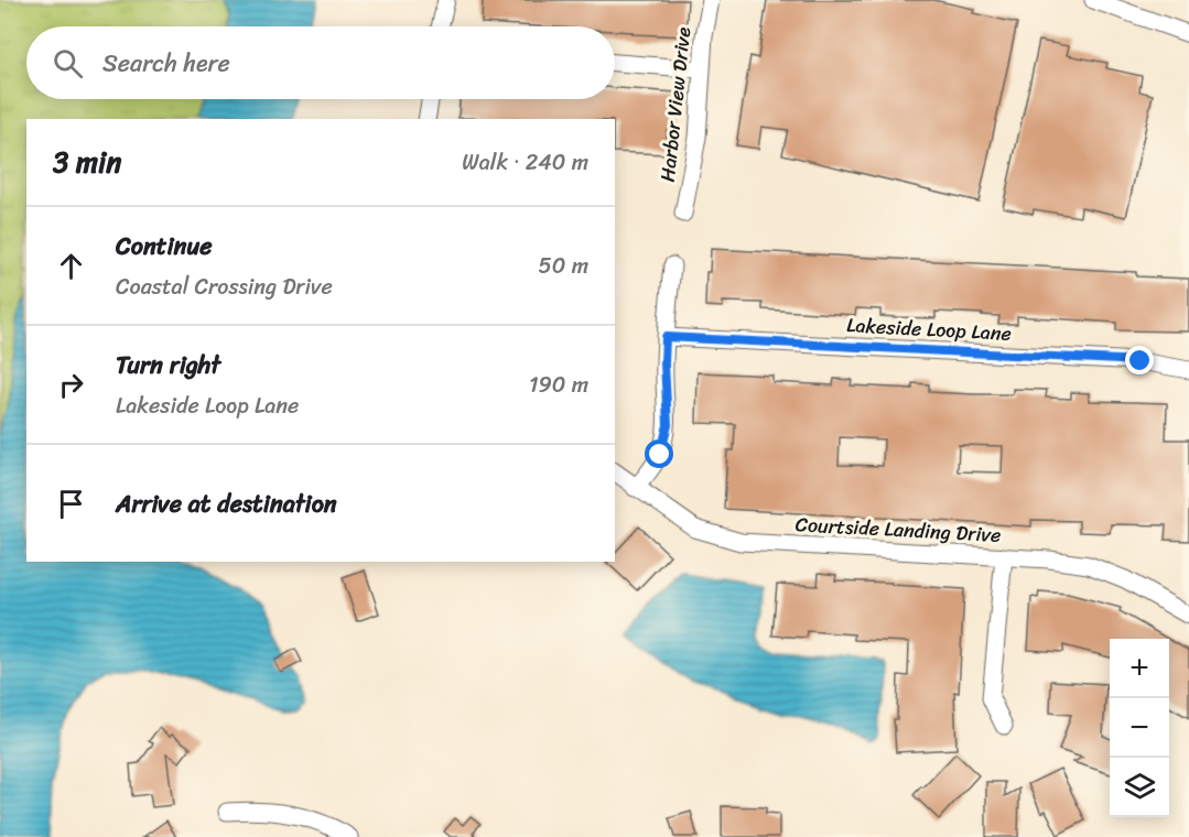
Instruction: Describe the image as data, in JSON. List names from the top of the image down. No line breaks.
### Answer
{"streets":{"street":["Harbor View Drive","Lakeside Loop Lane","Courtside Landing Drive"]},"page":{"search":"Search here","heading":["3 min","Walk · 240 m"],"list":[["Continue","Coastal Crossing Drive","50 m"],["Turn right","Lakeside Loop Lane","190 m"],"Arrive at destination"],"map_buttons":["+","−"]}}
